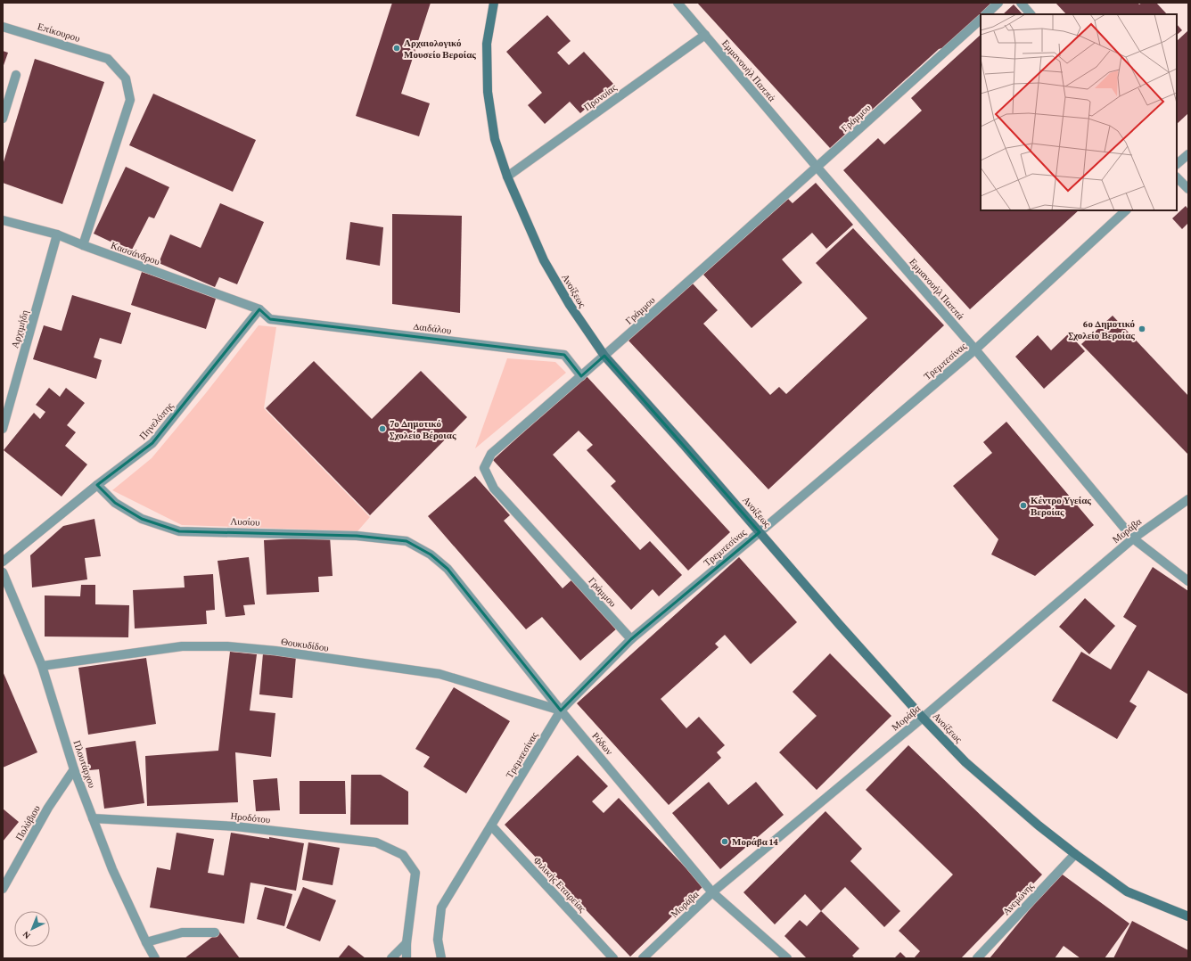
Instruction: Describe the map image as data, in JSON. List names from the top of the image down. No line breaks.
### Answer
{"streets":{"main road":["Ανοίξεως"],"street":["Επίκουρου","Εμμανουήλ Παππά","Προνοίας","Γράμμου","Κασσάνδρου","Δαιδάλου","Αρχιμήδη","Τρεμπεσίνας","Πηνελόπης","Λυσίου","Μοράβα","Θουκυδίδου","Ρόδων","Πλουτάρχου","Ηροδότου","Πολύβιου","Φιλικής Εταιρείας","Ανεμώνης"]},"crossings":[["Επίκουρου","Κασσάνδρου"],["Εμμανουήλ Παππά","Προνοίας"],["Εμμανουήλ Παππά","Γράμμου"],["Εμμανουήλ Παππά","Τρεμπεσίνας"],["Εμμανουήλ Παππά","Μοράβα"],["Προνοίας","Ανοίξεως"],["Γράμμου","Ανοίξεως"],["Γράμμου","Δαιδάλου"],["Γράμμου","Τρεμπεσίνας"],["Κασσάνδρου","Δαιδάλου"],["Κασσάνδρου","Αρχιμήδη"],["Κασσάνδρου","Πηνελόπης"],["Ανοίξεως","Τρεμπεσίνας"],["Ανοίξεως","Μοράβα"],["Ανοίξεως","Ανεμώνης"],["Δαιδάλου","Πηνελόπης"],["Τρεμπεσίνας","Θουκυδίδου"],["Τρεμπεσίνας","Ρόδων"],["Τρεμπεσίνας","Φιλικής Εταιρείας"],["Πηνελόπης","Λυσίου"],["Λυσίου","Ρόδων"],["Μοράβα","Ρόδων"],["Θουκυδίδου","Ρόδων"],["Θουκυδίδου","Πλουτάρχου"],["Πλουτάρχου","Ηροδότου"],["Πλουτάρχου","Πολύβιου"]],"places":["Αρχαιολογικό Μουσείο Βεροίας","6ο Δημοτικό Σχολείο Βεροίας","7ο Δημοτικό Σχολείο Βέροιας","Κέντρο Υγείας Βεροίας","Μοράβα 14"],"north":"bottom left"}
